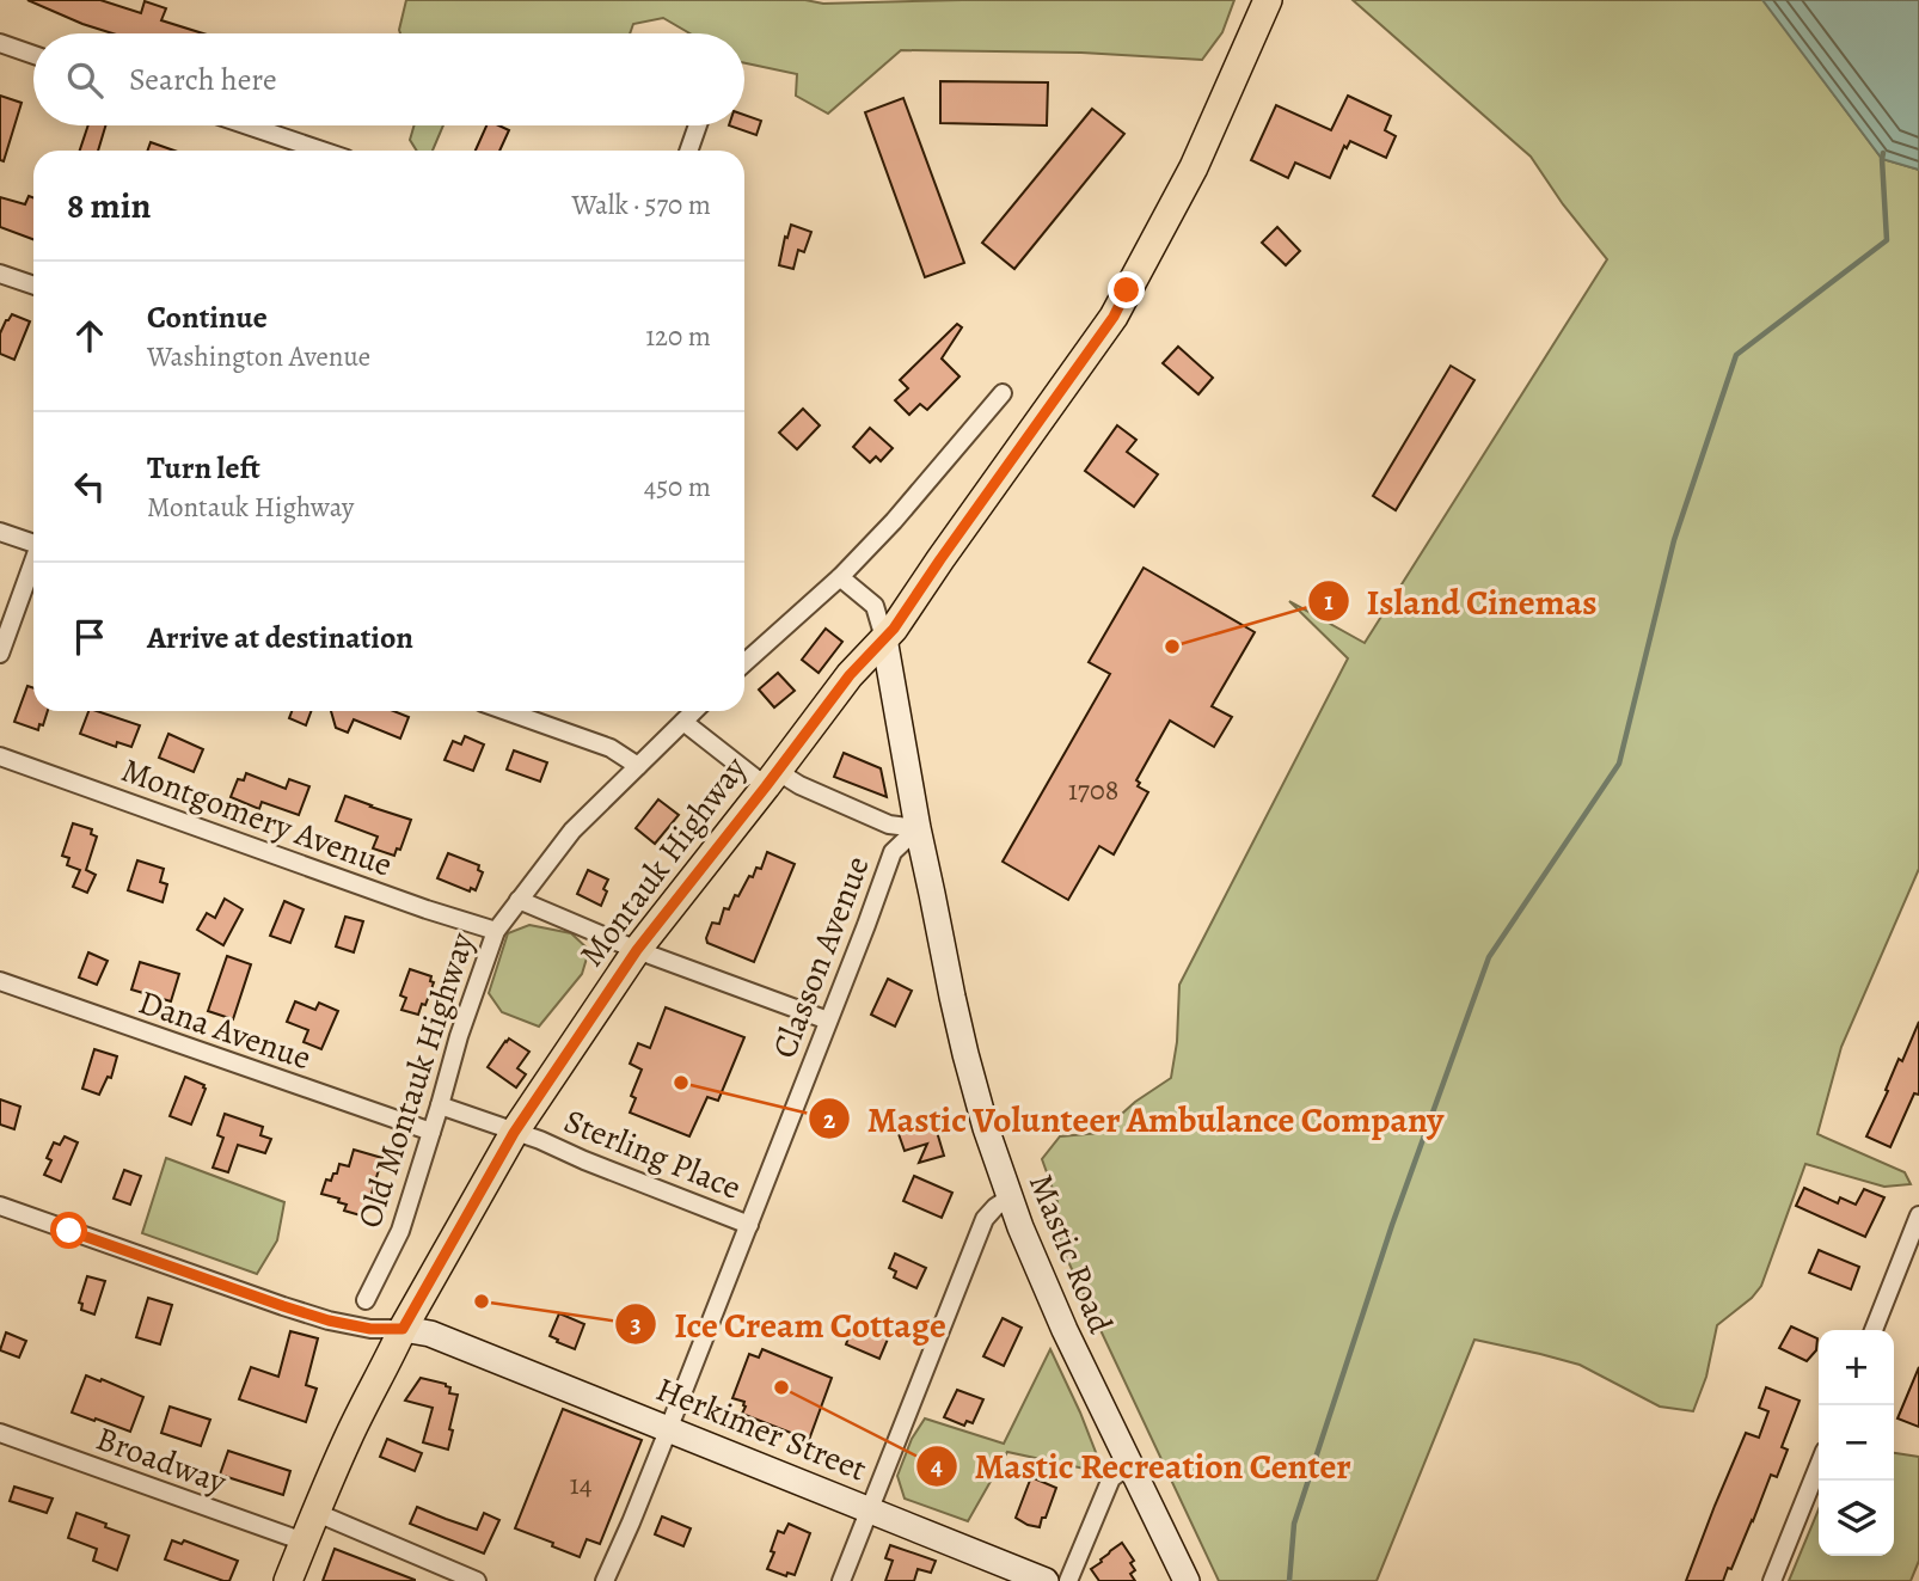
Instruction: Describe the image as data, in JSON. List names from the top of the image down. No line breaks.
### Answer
{"streets":{"main road":["Montauk Highway","Mastic Road","Herkimer Street"],"street":["Montgomery Avenue","Classon Avenue","Dana Avenue","Old Montauk Highway","Sterling Place","Broadway"]},"crossings":[["Montgomery Avenue","Old Montauk Highway"],["Montauk Highway","Sterling Place"],["Montauk Highway","Mastic Road"],["Montauk Highway","Herkimer Street"],["Montauk Highway","Broadway"],["Classon Avenue","Sterling Place"],["Classon Avenue","Mastic Road"],["Classon Avenue","Herkimer Street"],["Dana Avenue","Old Montauk Highway"],["Old Montauk Highway","Sterling Place"]],"places":["Island Cinemas","Mastic Volunteer Ambulance Company","Ice Cream Cottage","Mastic Recreation Center"],"house_numbers":["1708","14"],"page":{"search":"Search here","heading":["8 min","Walk · 570 m"],"list":[["Continue","Washington Avenue","120 m"],["Turn left","Montauk Highway","450 m"],"Arrive at destination"],"map_buttons":["+","−"]}}
